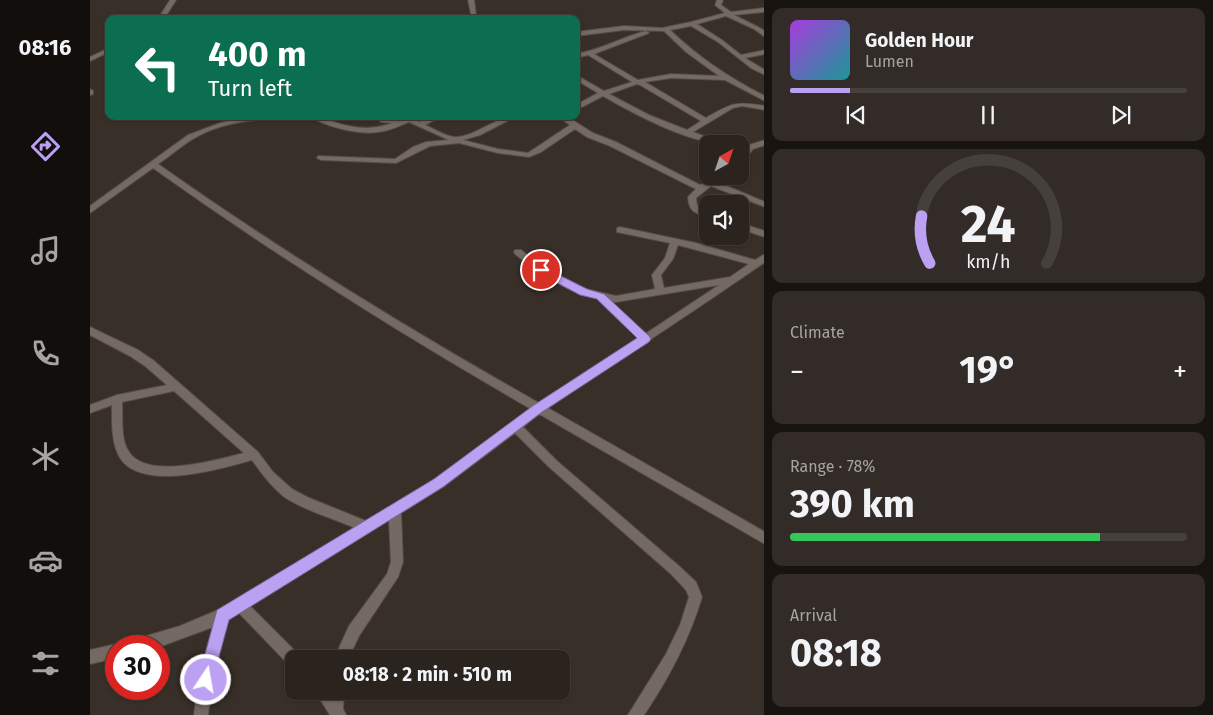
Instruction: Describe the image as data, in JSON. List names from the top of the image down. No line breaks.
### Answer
{"north":"top right","page":{"tabs":"08:16","turn":["400 m","Turn left"],"song":["Golden Hour","Lumen"],"tile":["Climate",["Range · 78%","390 km"],["Arrival","08:18"]],"heat":["−","19°","+"],"limit":"30","trip":"08:18 · 2 min · 510 m","gauge":["24","km/h"]}}
